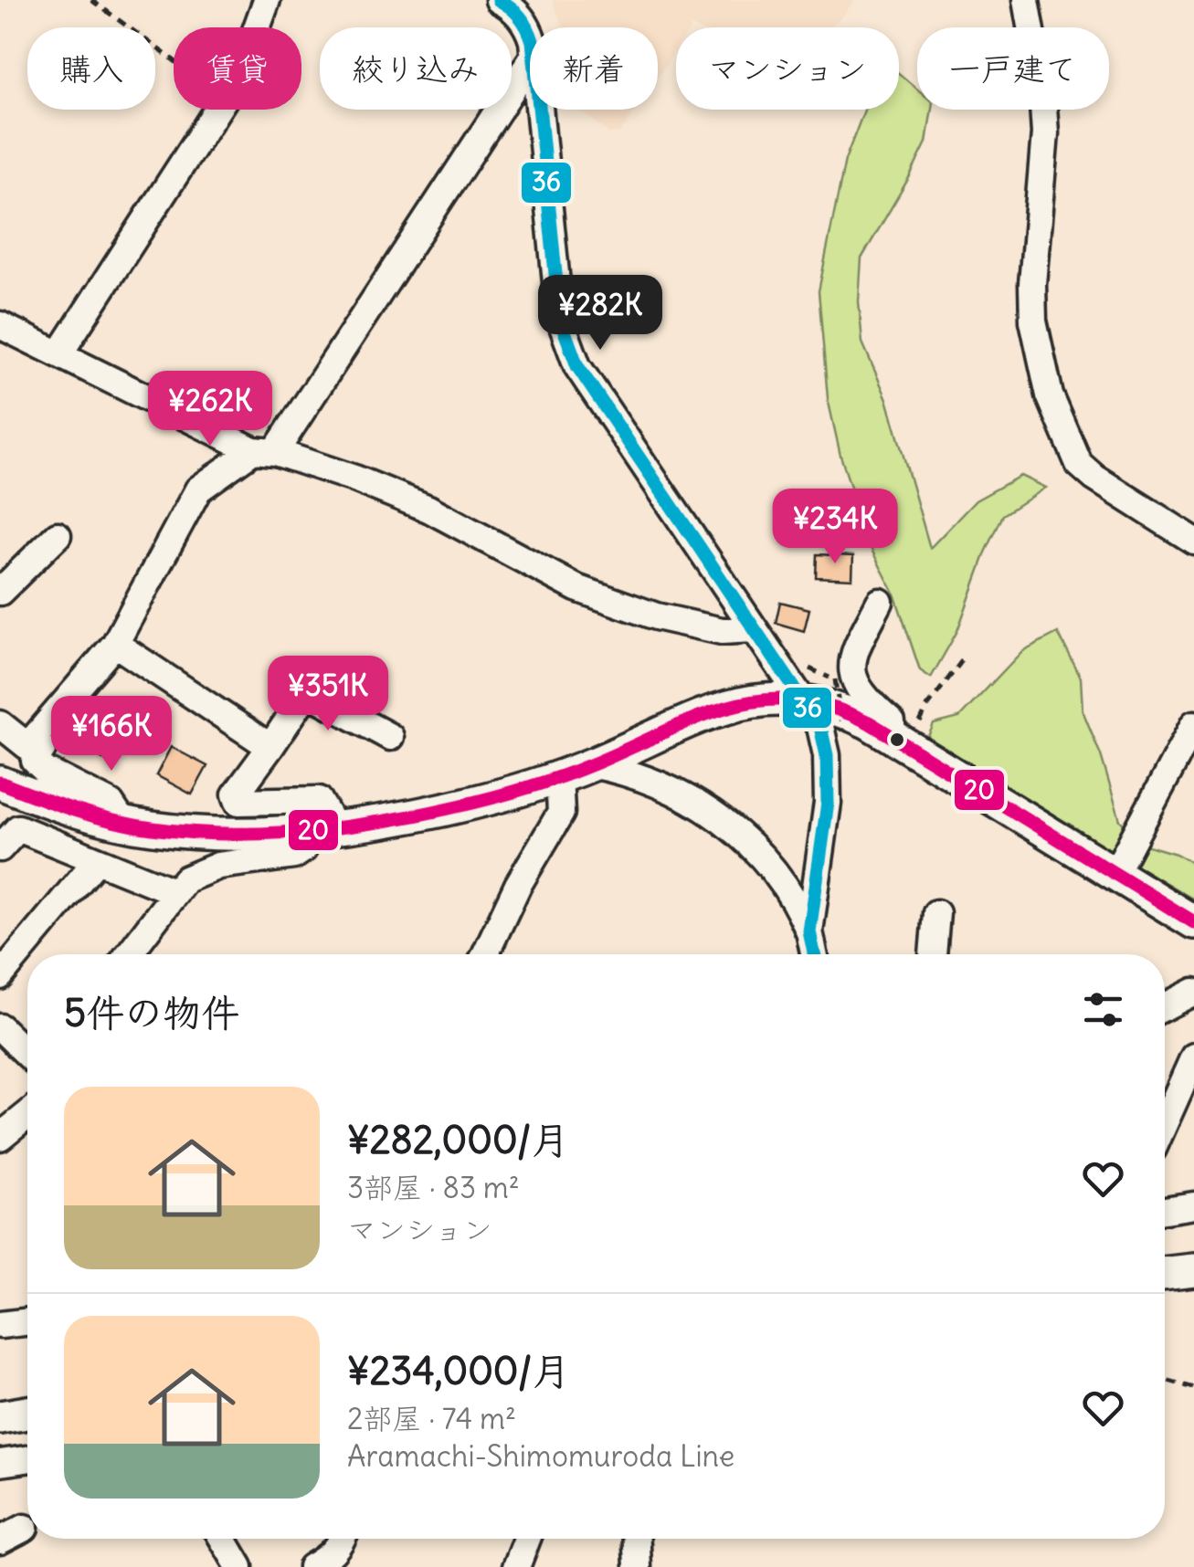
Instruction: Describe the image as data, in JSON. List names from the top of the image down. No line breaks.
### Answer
{"lines":["transit line 36","transit line 20"],"page":{"chip":["購入","賃貸","絞り込み","新着","マンション","一戸建て"],"price":["¥282K","¥262K","¥234K","¥351K","¥166K"],"heading":"5件の物件","list":[{"name":"¥282,000/月","note":"3部屋 · 83 m² · マンション"},{"name":"¥234,000/月","note":"2部屋 · 74 m² · Aramachi-Shimomuroda Line"}]}}
